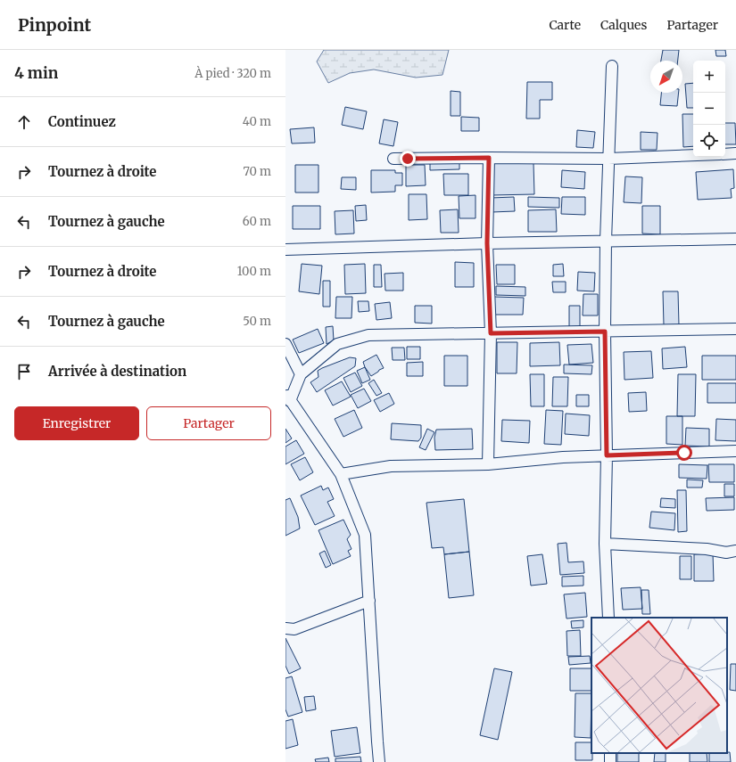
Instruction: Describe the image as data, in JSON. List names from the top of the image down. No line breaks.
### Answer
{"north":"bottom left","page":{"header":"Pinpoint","nav":["Carte","Calques","Partager"],"heading":["4 min","À pied · 320 m"],"map_buttons":["+","−"],"list":[["Continuez","40 m"],["Tournez à droite","70 m"],["Tournez à gauche","60 m"],["Tournez à droite","100 m"],["Tournez à gauche","50 m"],"Arrivée à destination"],"buttons":["Enregistrer","Partager"]}}
